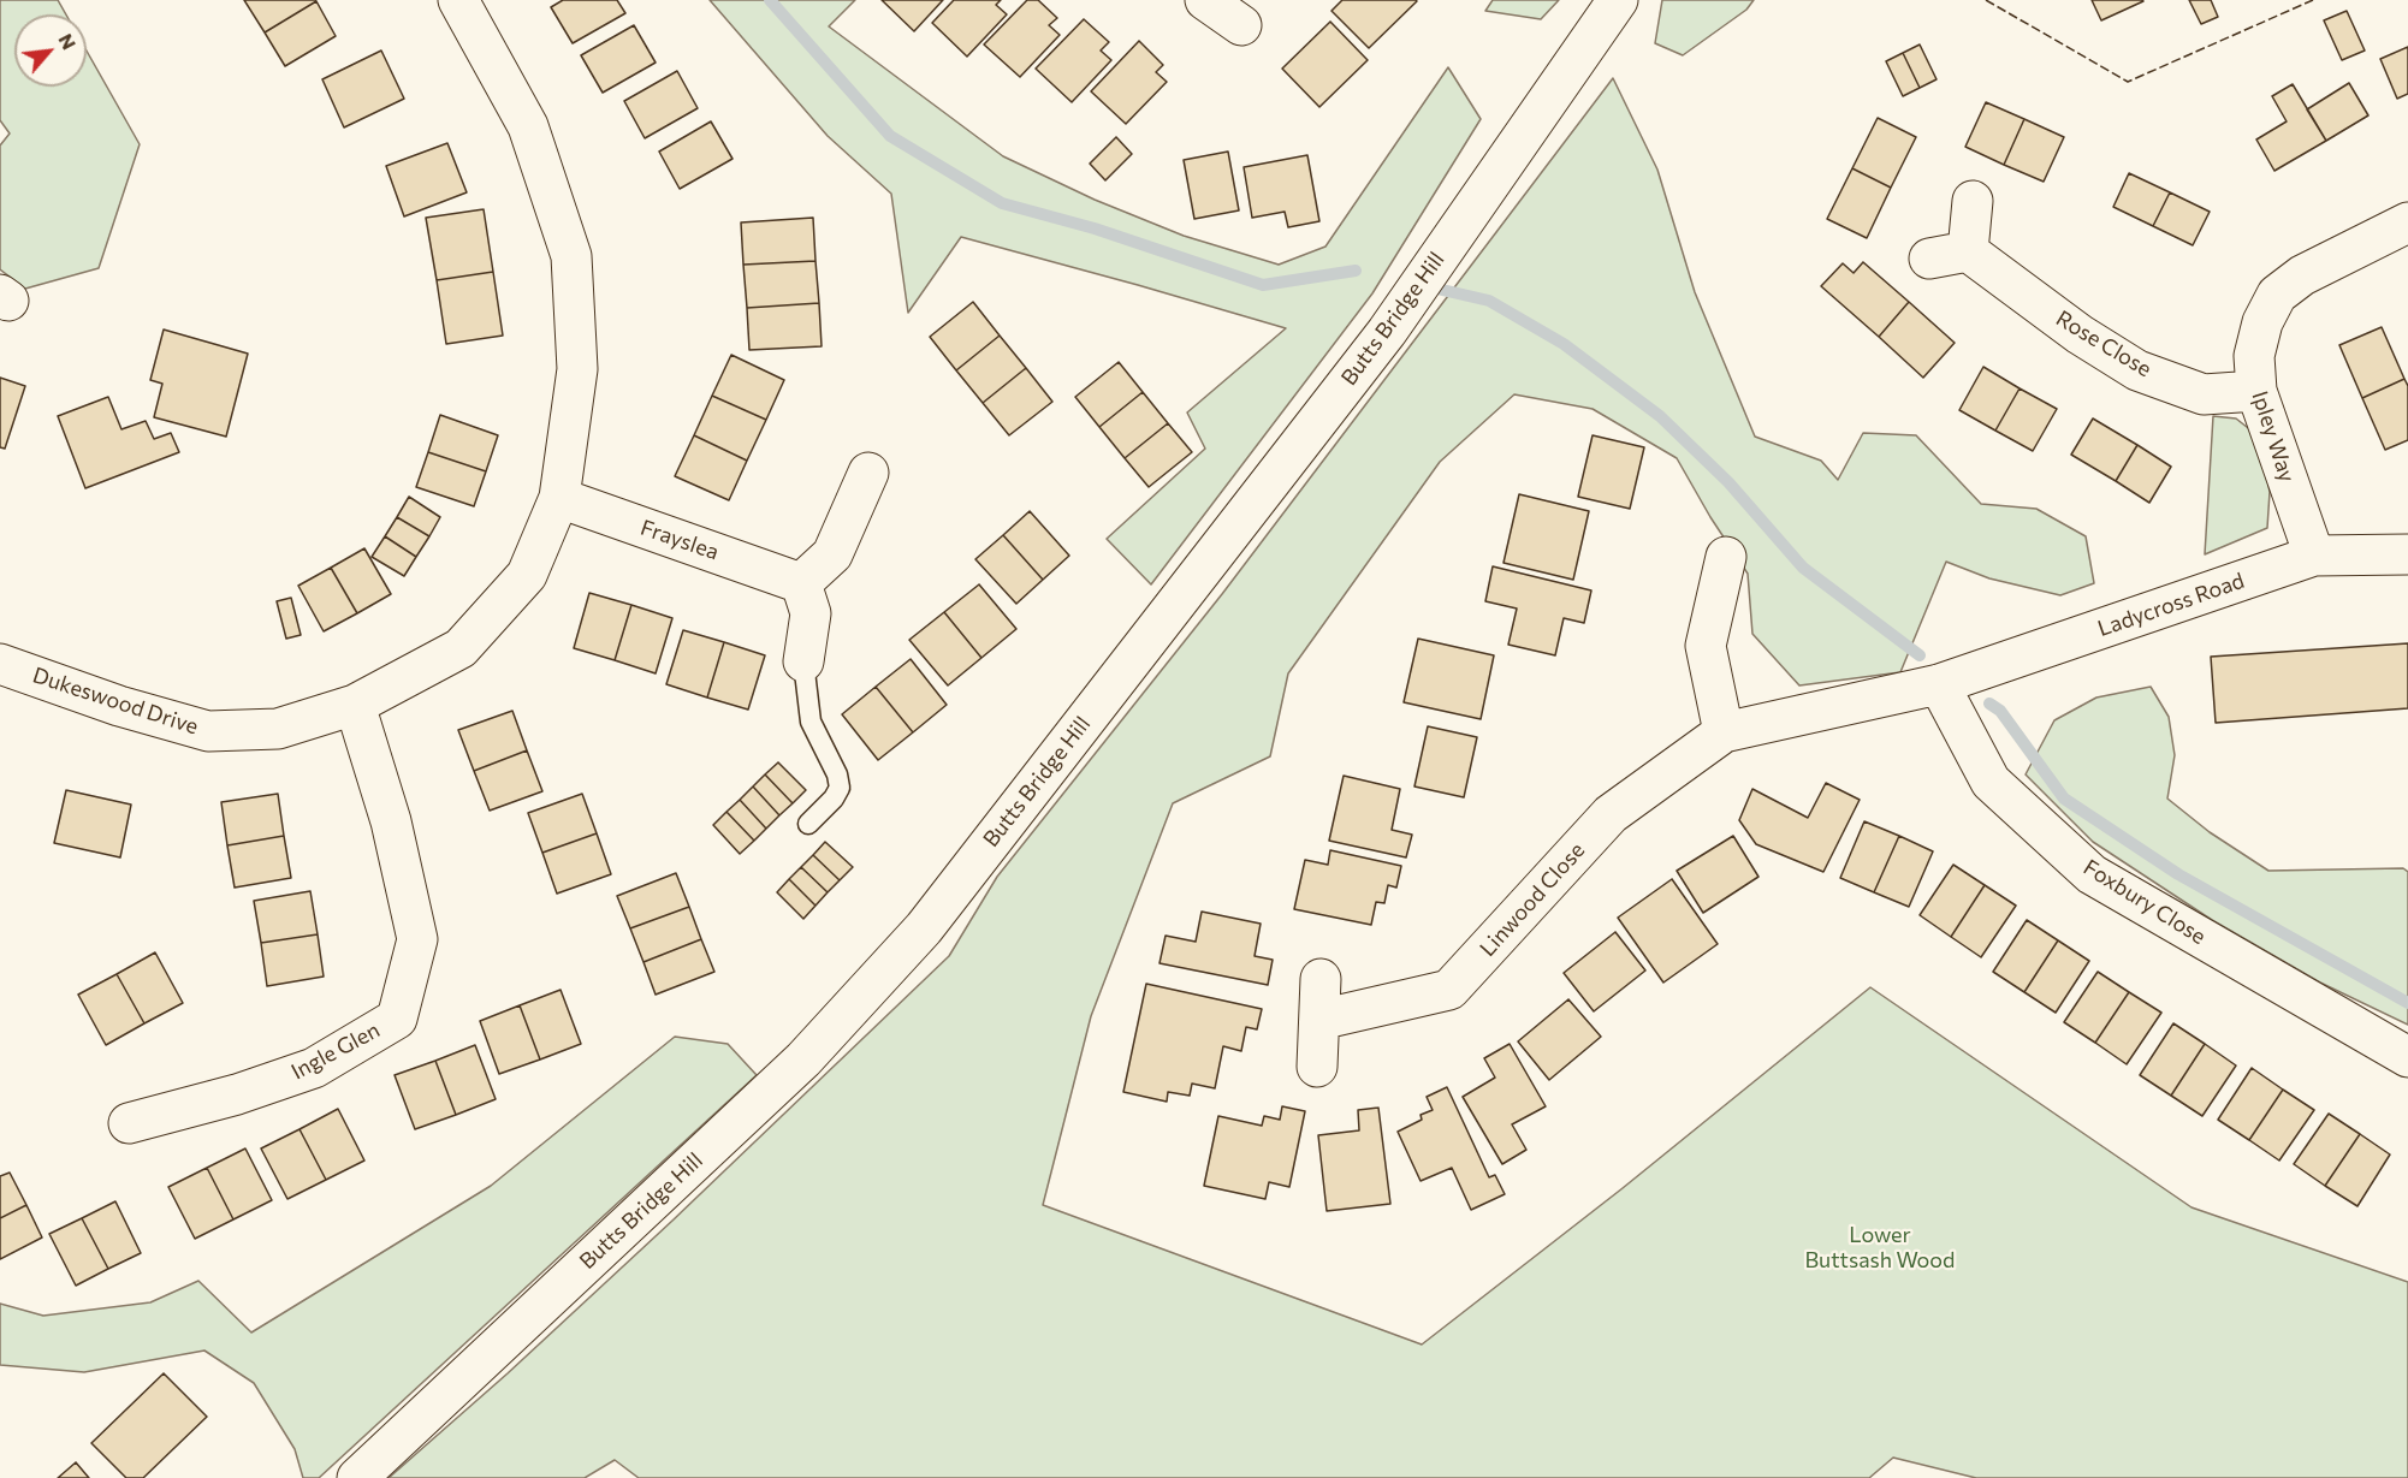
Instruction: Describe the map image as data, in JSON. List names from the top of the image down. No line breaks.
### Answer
{"streets":{"street":["Butts Bridge Hill","Rose Close","Ipley Way","Frayslea","Ladycross Road","Dukeswood Drive","Linwood Close","Foxbury Close","Ingle Glen"]},"crossings":[["Rose Close","Ipley Way"],["Ipley Way","Ladycross Road"],["Frayslea","Dukeswood Drive"],["Ladycross Road","Linwood Close"],["Ladycross Road","Foxbury Close"],["Dukeswood Drive","Ingle Glen"],["Linwood Close","Foxbury Close"]],"parks":["Lower Buttsash Wood"],"north":"top right"}
